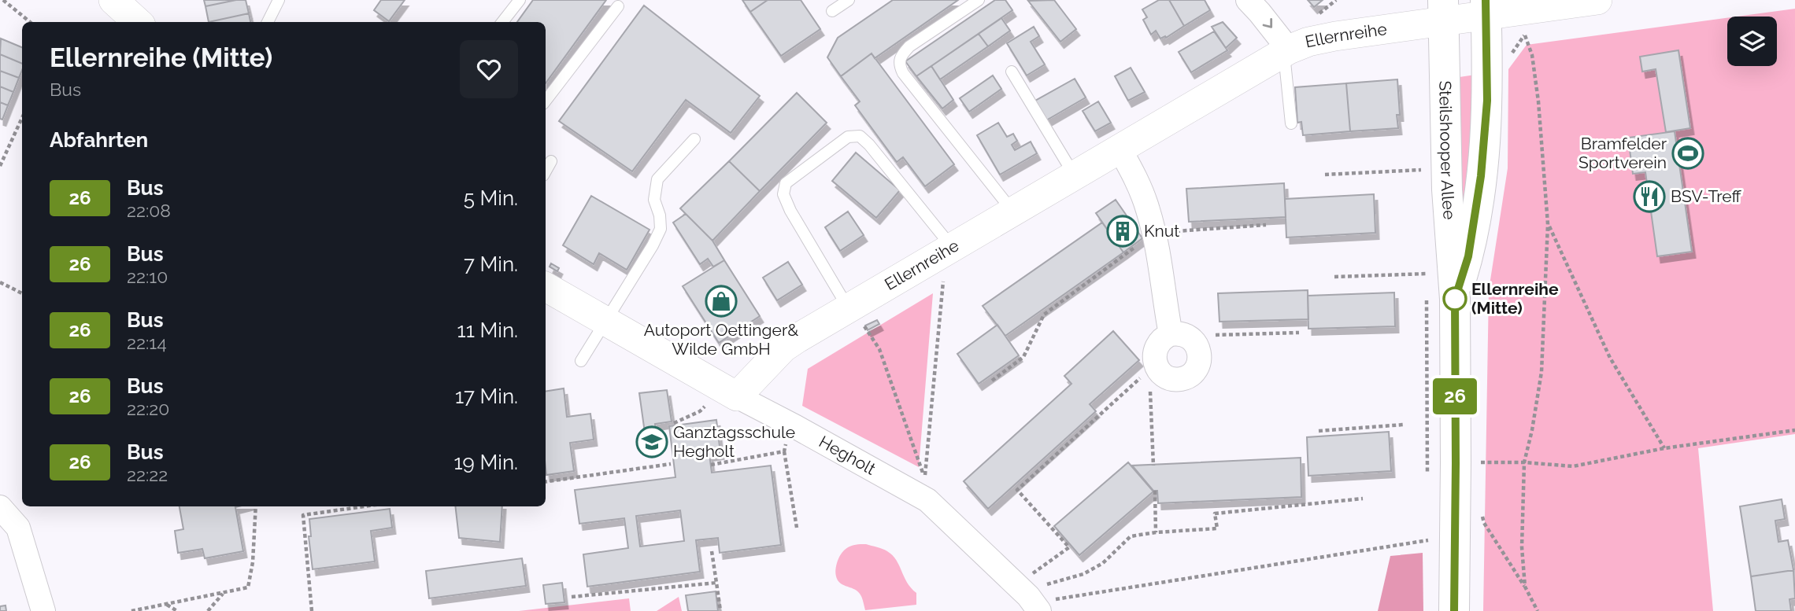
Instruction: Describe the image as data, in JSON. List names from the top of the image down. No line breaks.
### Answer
{"streets":{"main road":["Steilshooper Allee"],"street":["Ellernreihe","Hegholt"]},"crossings":[["Ellernreihe","Steilshooper Allee"],["Ellernreihe","Hegholt"]],"places":{"sports":["Bramfelder Sportverein"],"restaurant":["BSV-Treff"],"building":["Knut"],"other":["Ellernreihe (Mitte)"],"shop":["Autoport Oettinger& Wilde GmbH"],"school or university":["Ganztagsschule Hegholt"]},"lines":["bus line 26"],"page":{"on_map":"26","heading":[["Ellernreihe (Mitte)","Bus"],"Abfahrten"],"list":[{"mark":"26","name":"Bus","note":"22:08","value":"5 Min."},{"mark":"26","name":"Bus","note":"22:10","value":"7 Min."},{"mark":"26","name":"Bus","note":"22:14","value":"11 Min."},{"mark":"26","name":"Bus","note":"22:20","value":"17 Min."},{"mark":"26","name":"Bus","note":"22:22","value":"19 Min."}]}}
